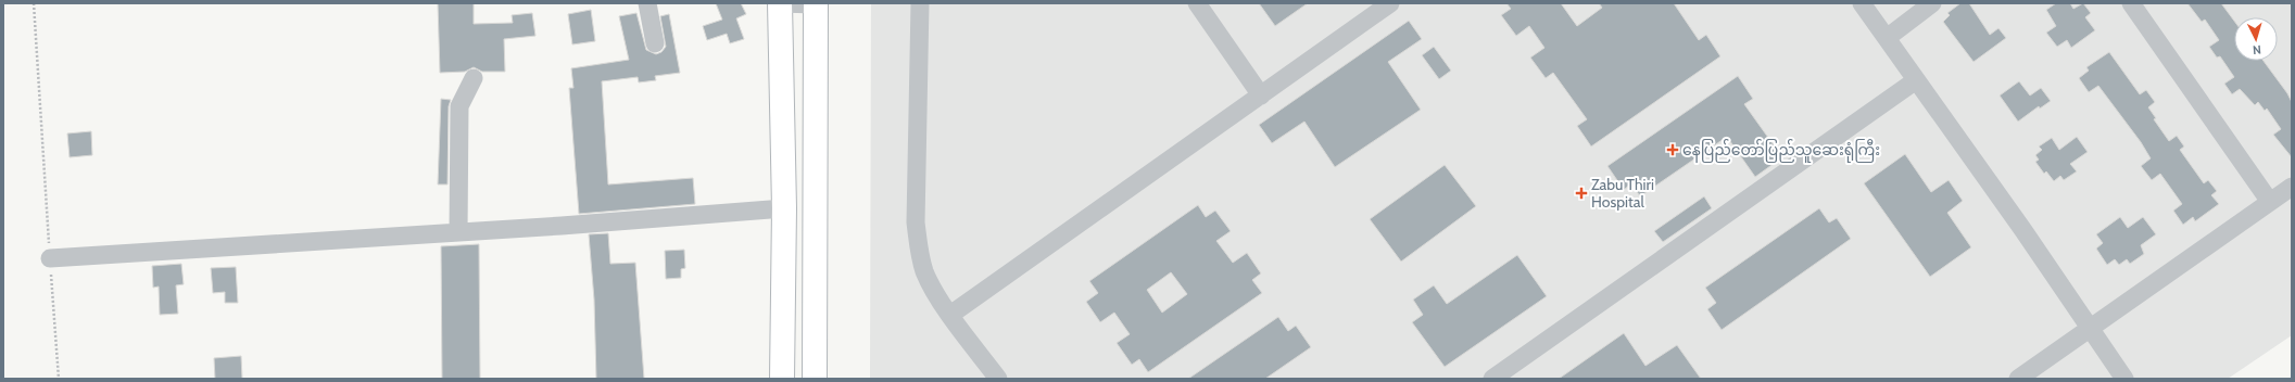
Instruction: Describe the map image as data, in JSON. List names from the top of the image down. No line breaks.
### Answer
{"places":{"health":["နေပြည်တော်ပြည်သူဆေးရုံကြီး","Zabu Thiri Hospital"]},"north":"bottom"}
